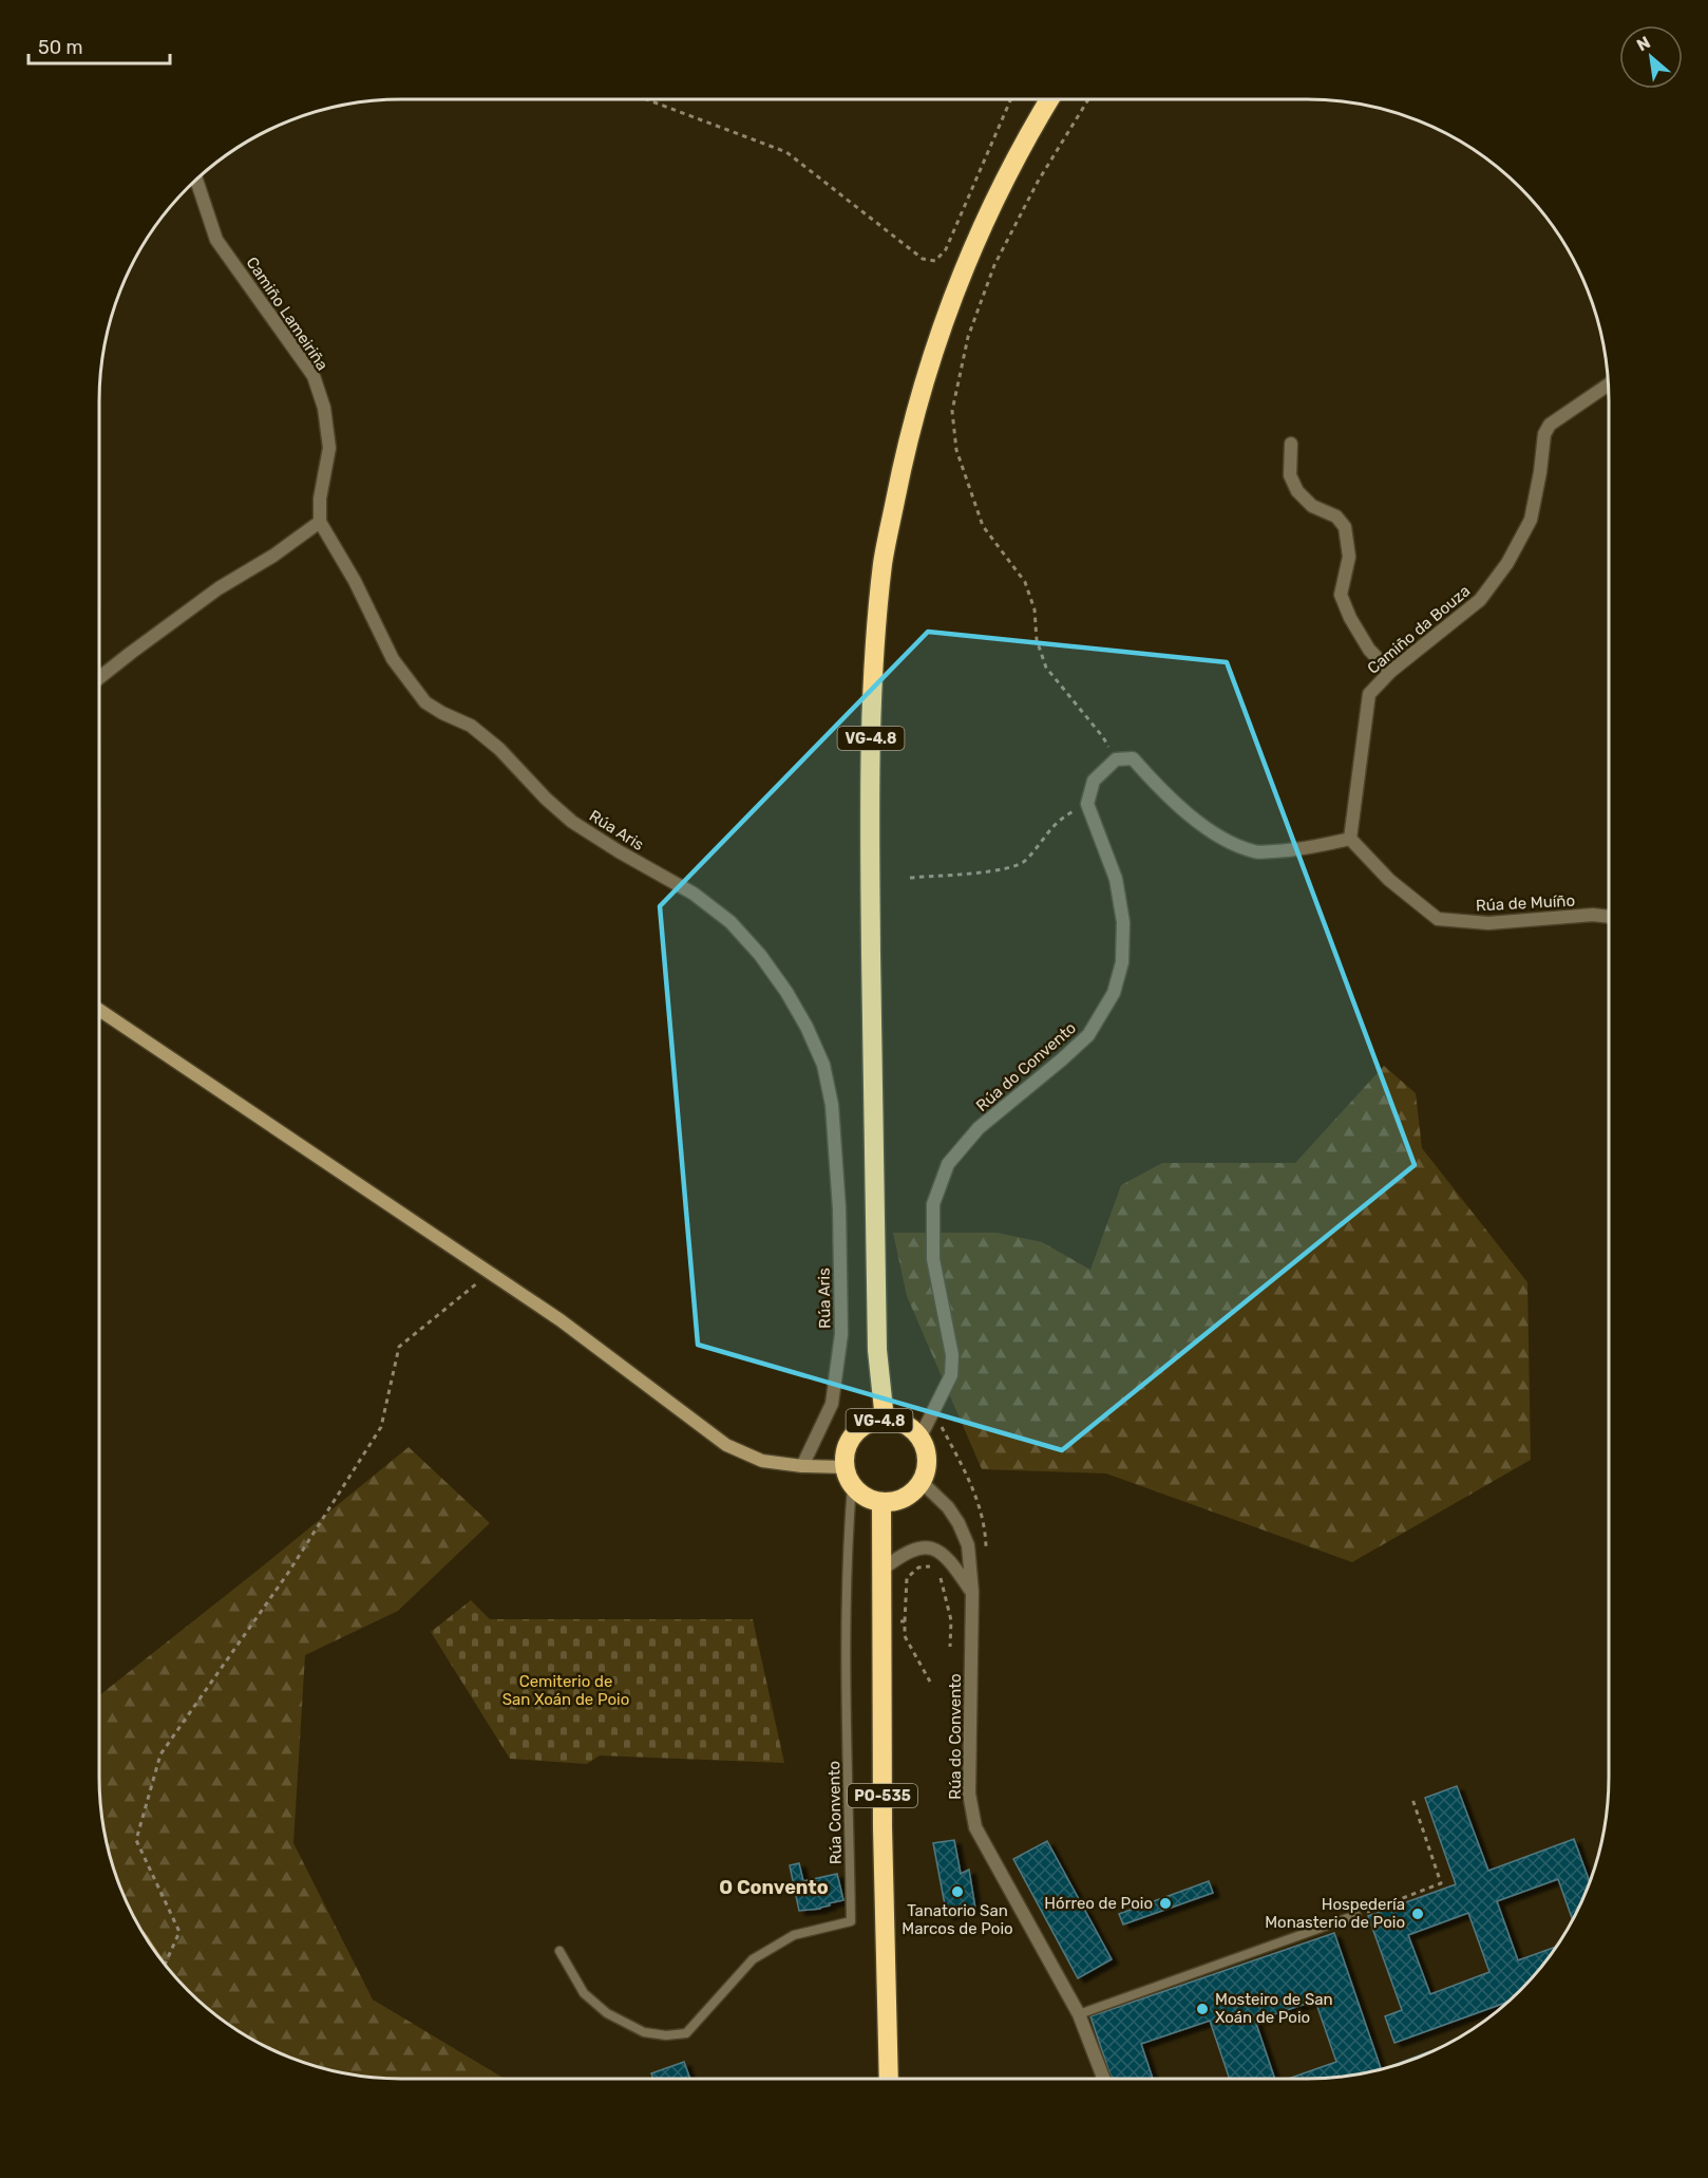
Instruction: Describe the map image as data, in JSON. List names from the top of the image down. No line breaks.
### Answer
{"streets":{"highway":["VG-4.8","PO-535"],"street":["Camiño Lameiriña","Camiño da Bouza","Rúa Aris","Rúa de Muíño","Rúa do Convento"],"lane":["Rúa Convento"]},"crossings":[["Camiño Lameiriña","Rúa Aris"],["Camiño da Bouza","Rúa de Muíño"],["VG-4.8","Rúa do Convento"],["VG-4.8","PO-535"],["VG-4.8","Rúa Convento"],["Rúa do Convento","PO-535"],["Rúa do Convento","Rúa Convento"],["PO-535","Rúa Convento"]],"districts":["O Convento"],"parks":["Cemiterio de San Xoán de Poio"],"places":["Tanatorio San Marcos de Poio","Hórreo de Poio","Hospedería Monasterio de Poio","Mosteiro de San Xoán de Poio"],"scale_bar":"50 m","north":"top left"}
